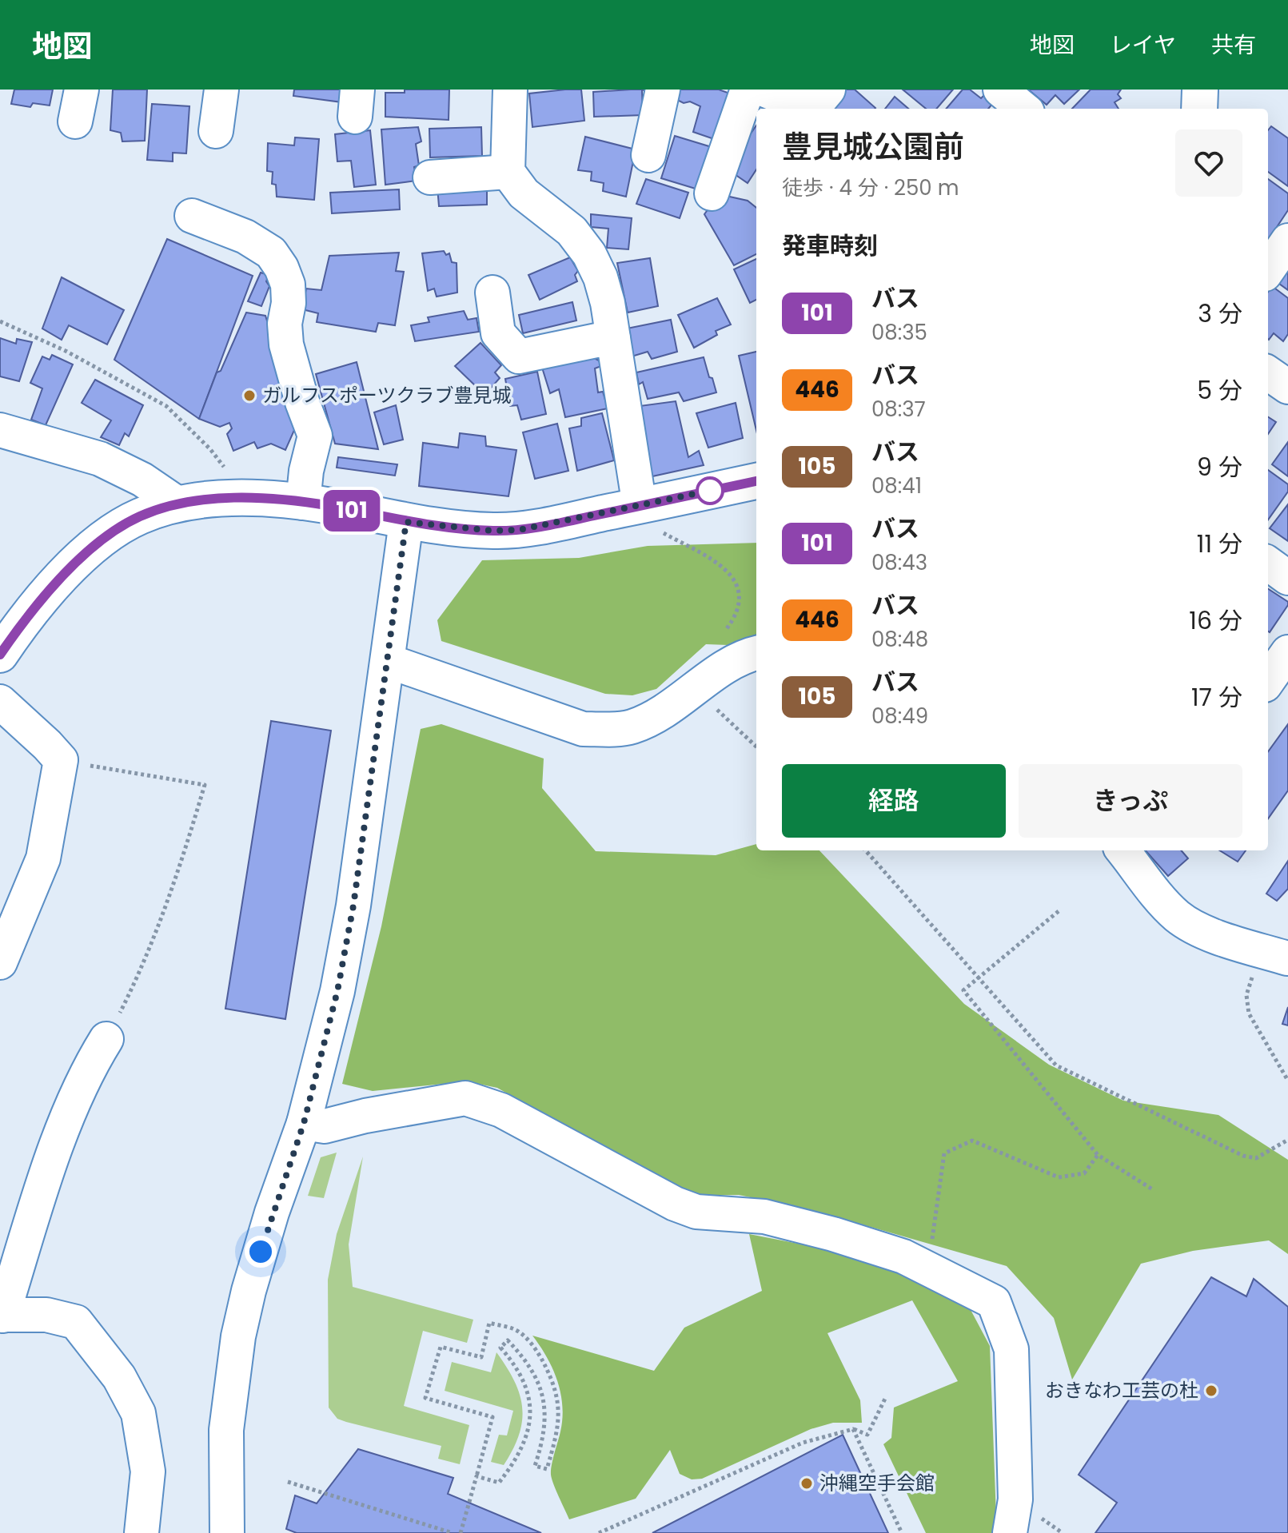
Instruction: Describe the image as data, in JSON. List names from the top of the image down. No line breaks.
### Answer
{"places":["ガルフスポーツクラブ豊見城","おきなわ工芸の杜","沖縄空手会館"],"lines":["bus line 101"],"page":{"header":"地図","nav":["地図","レイヤ","共有"],"on_map":"101","heading":[["豊見城公園前","徒歩 · 4 分 · 250 m"],"発車時刻"],"list":[{"mark":"101","name":"バス","note":"08:35","value":"3 分"},{"mark":"446","name":"バス","note":"08:37","value":"5 分"},{"mark":"105","name":"バス","note":"08:41","value":"9 分"},{"mark":"101","name":"バス","note":"08:43","value":"11 分"},{"mark":"446","name":"バス","note":"08:48","value":"16 分"},{"mark":"105","name":"バス","note":"08:49","value":"17 分"}],"buttons":["経路","きっぷ"]}}
